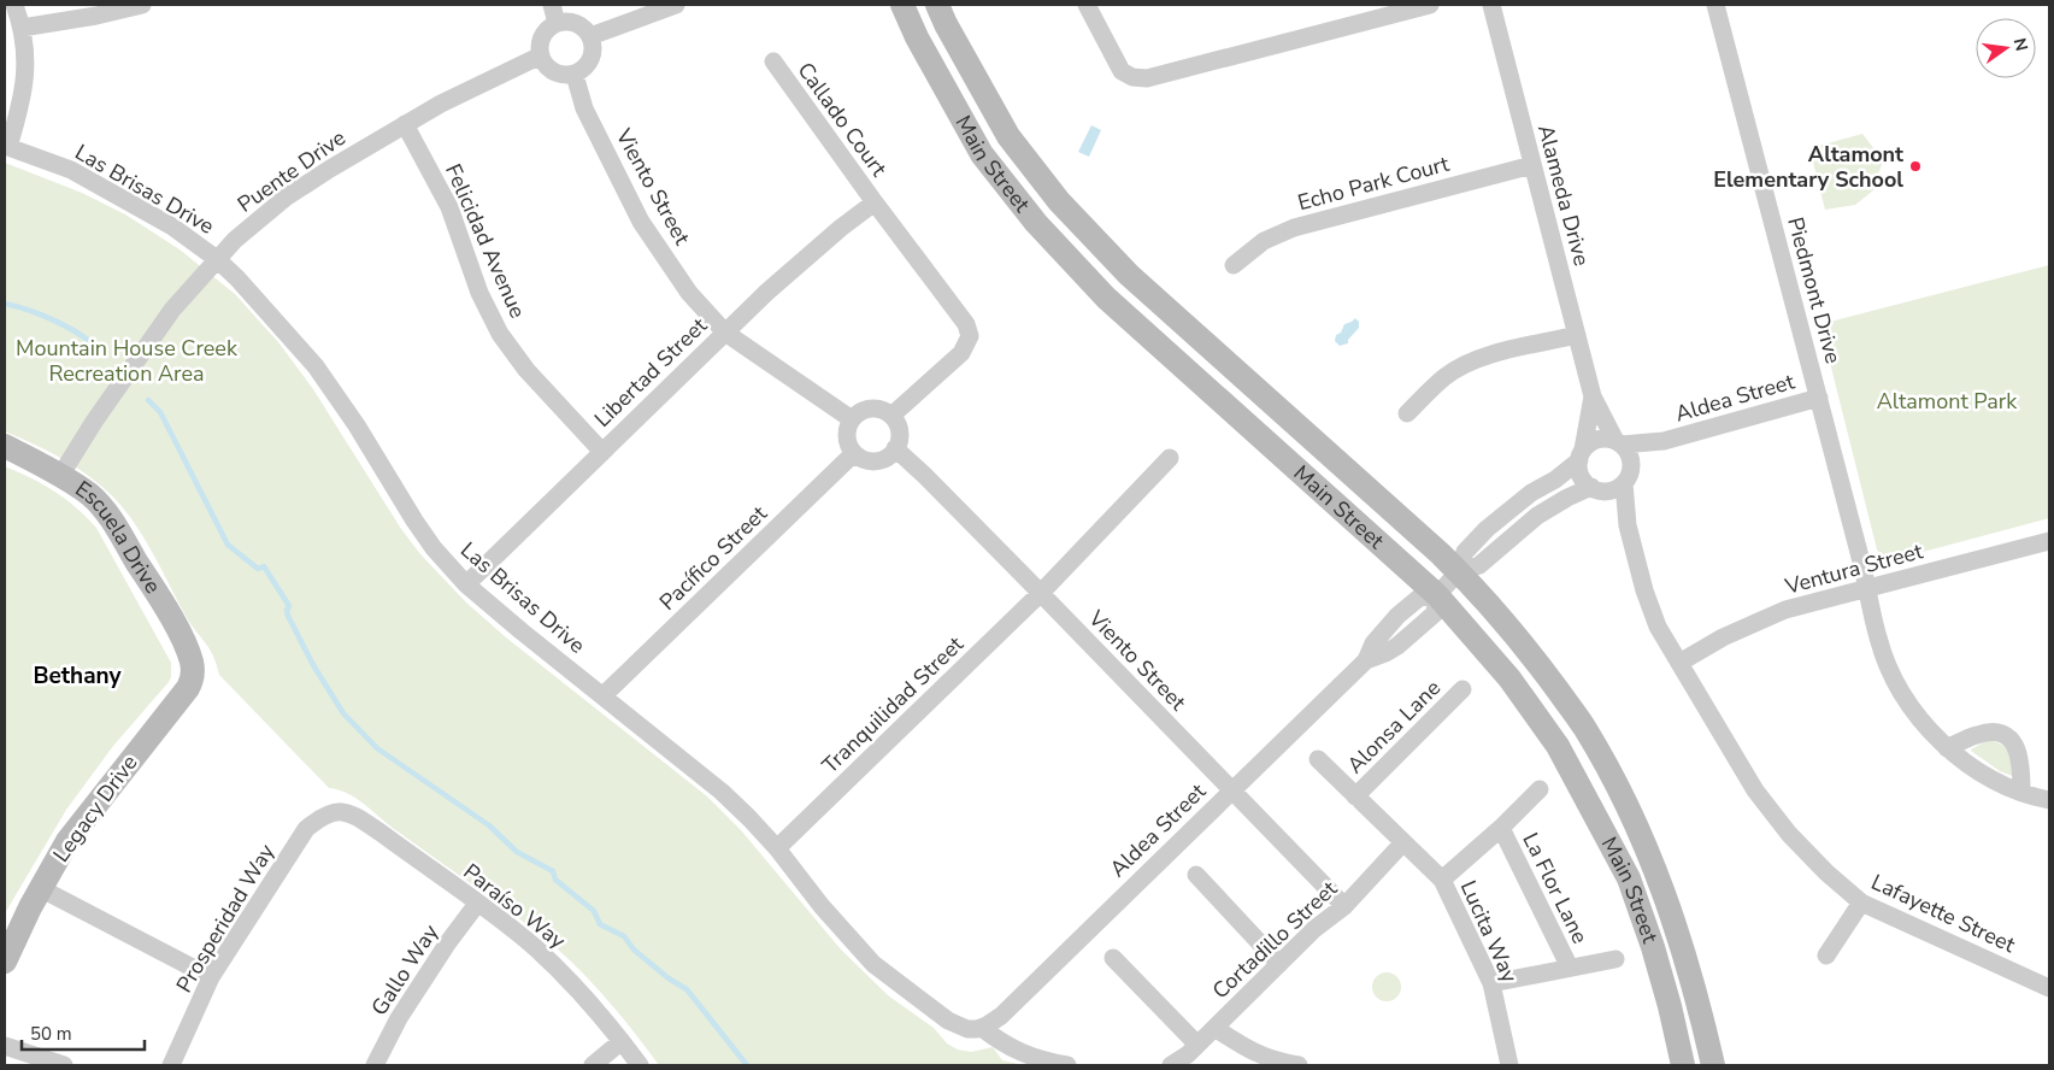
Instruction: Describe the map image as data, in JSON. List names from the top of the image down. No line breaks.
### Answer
{"streets":{"street":["Callado Court","Main Street","Puente Drive","Echo Park Court","Viento Street","Las Brisas Drive","Alameda Drive","Felicidad Avenue","Piedmont Drive","Libertad Street","Aldea Street","Escuela Drive","Pacífico Street","Ventura Street","Tranquilidad Street","Alonsa Lane","Legacy Drive","La Flor Lane","Paraíso Way","Lafayette Street","Prosperidad Way","Lucita Way","Cortadillo Street","Gallo Way"]},"crossings":[["Callado Court","Viento Street"],["Callado Court","Libertad Street"],["Callado Court","Pacífico Street"],["Main Street","Aldea Street"],["Puente Drive","Viento Street"],["Puente Drive","Las Brisas Drive"],["Puente Drive","Felicidad Avenue"],["Puente Drive","Escuela Drive"],["Echo Park Court","Alameda Drive"],["Viento Street","Libertad Street"],["Viento Street","Aldea Street"],["Viento Street","Pacífico Street"],["Viento Street","Tranquilidad Street"],["Viento Street","Cortadillo Street"],["Las Brisas Drive","Libertad Street"],["Las Brisas Drive","Aldea Street"],["Las Brisas Drive","Pacífico Street"],["Las Brisas Drive","Tranquilidad Street"],["Alameda Drive","Aldea Street"],["Felicidad Avenue","Libertad Street"],["Piedmont Drive","Aldea Street"],["Piedmont Drive","Ventura Street"],["Escuela Drive","Legacy Drive"],["Ventura Street","Lafayette Street"],["Alonsa Lane","Lucita Way"],["Paraíso Way","Prosperidad Way"],["Paraíso Way","Gallo Way"],["Lucita Way","Cortadillo Street"]],"districts":["Bethany"],"parks":["Mountain House Creek Recreation Area","Altamont Park"],"places":["Altamont Elementary School"],"scale_bar":"50 m","north":"right"}
